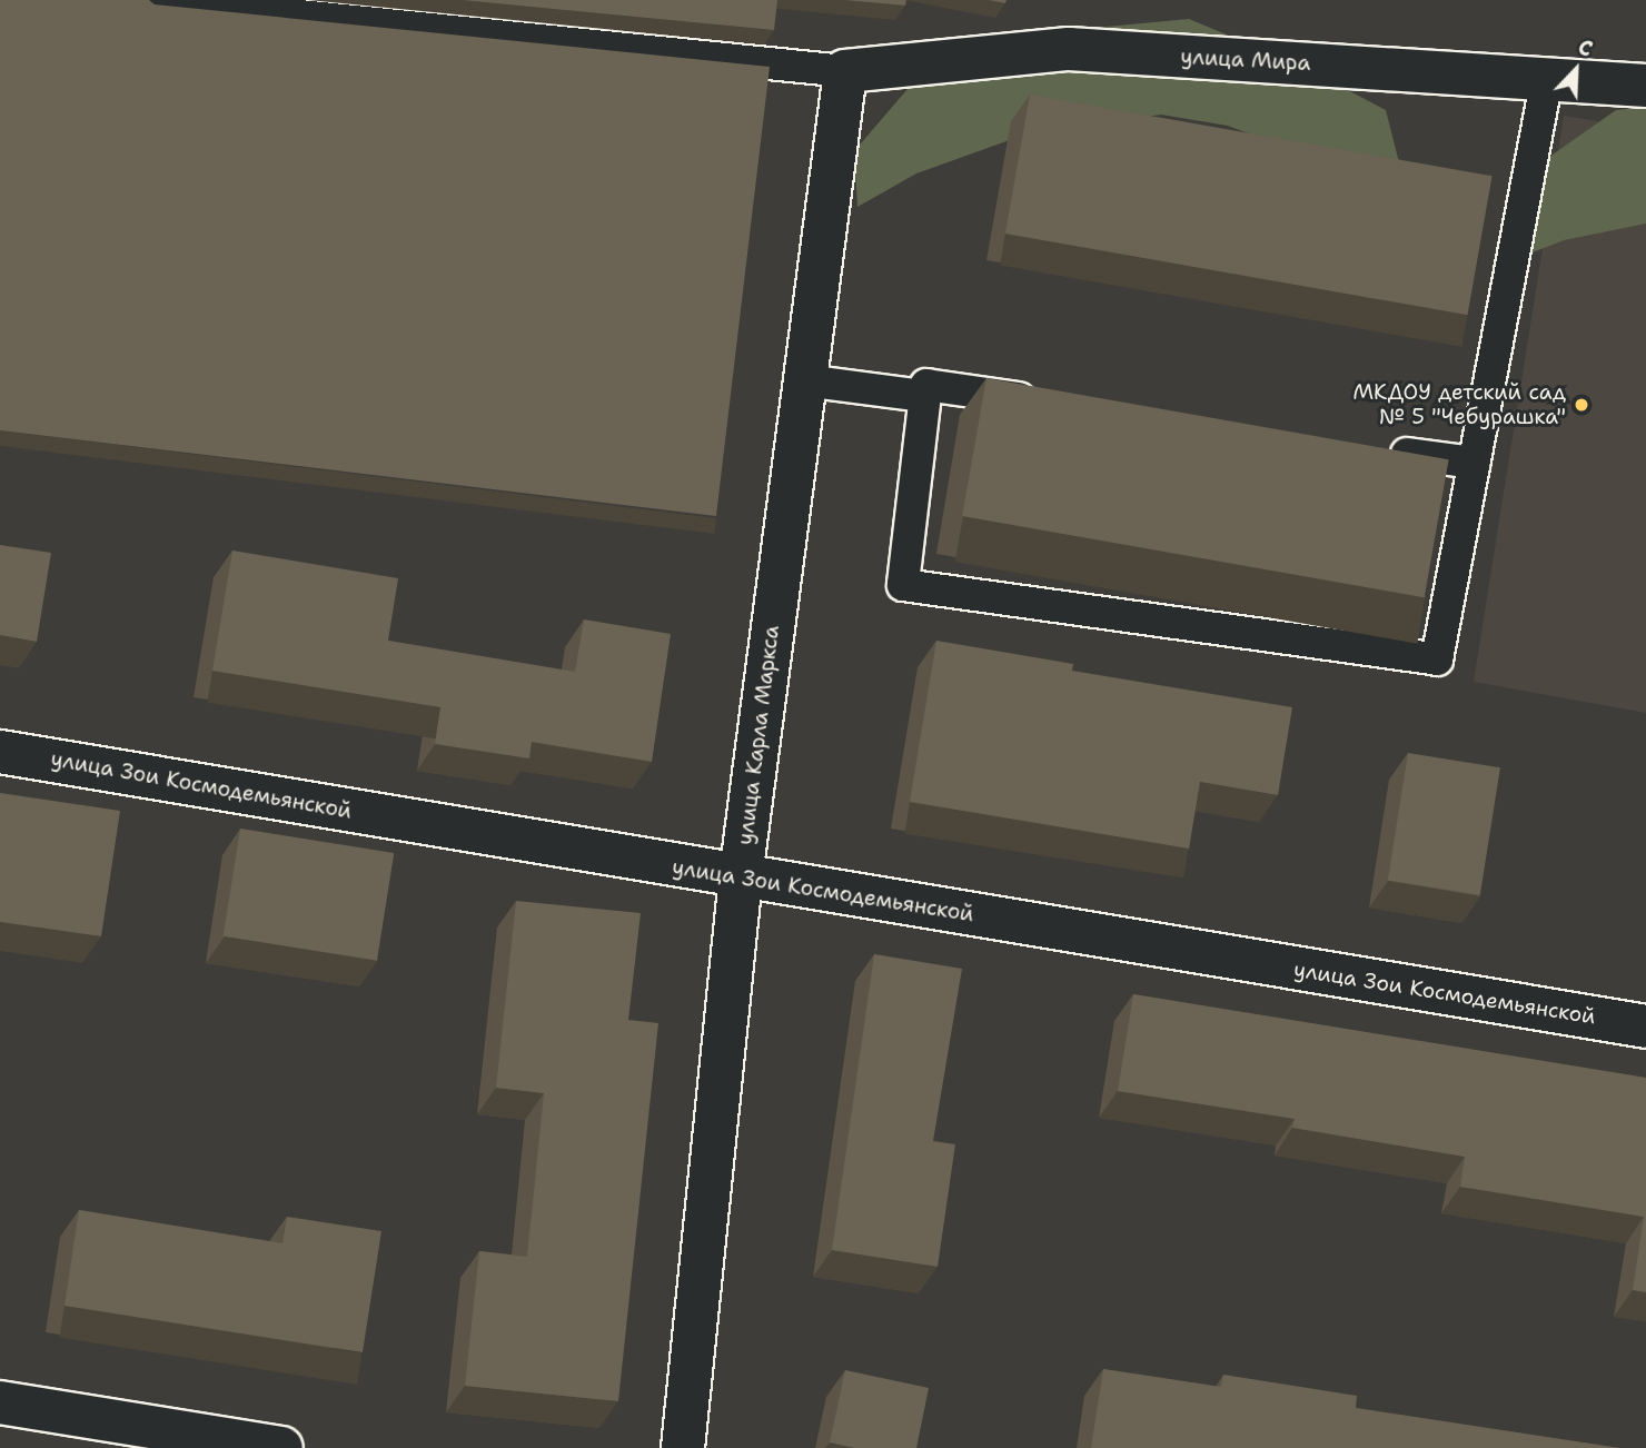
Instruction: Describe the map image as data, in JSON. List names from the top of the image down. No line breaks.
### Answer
{"streets":{"street":["улица Мира","улица Карла Маркса","улица Зои Космодемьянской"]},"crossings":[["улица Мира","улица Карла Маркса"],["улица Карла Маркса","улица Зои Космодемьянской"]],"places":["МКДОУ детский сад № 5 \"Чебурашка\""],"north":"top right"}
